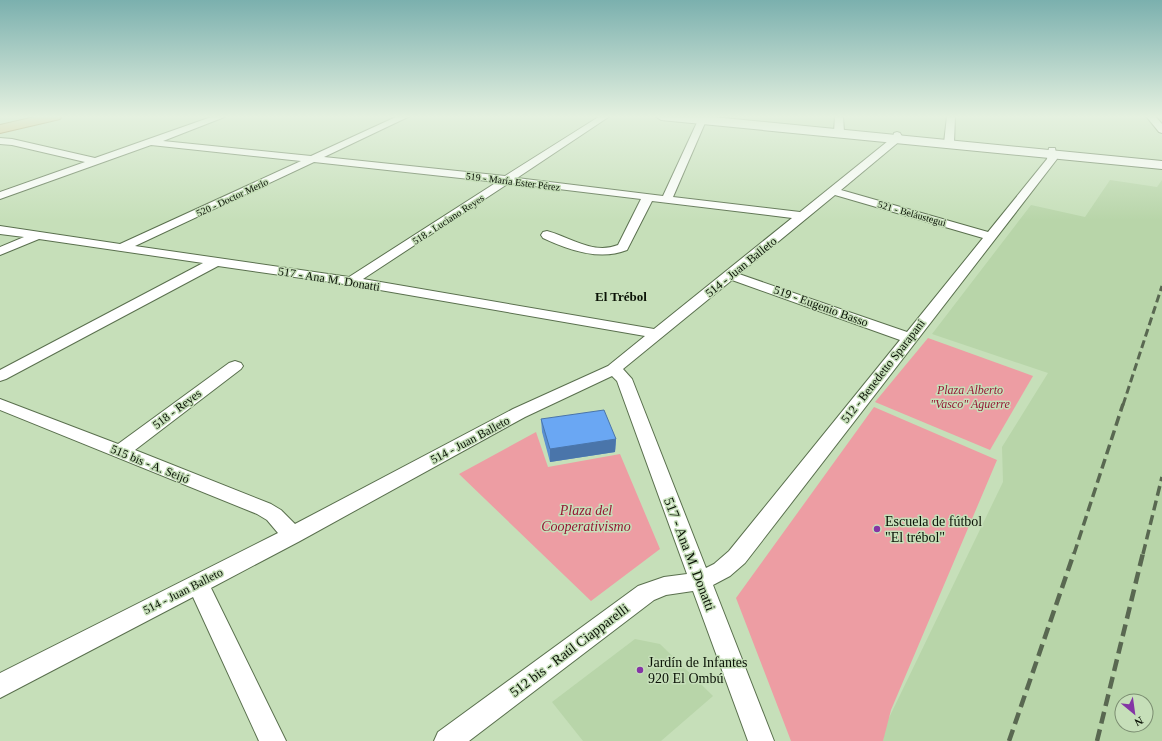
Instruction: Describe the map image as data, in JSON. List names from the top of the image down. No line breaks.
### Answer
{"streets":{"street":["519 - María Ester Pérez","520 - Doctor Merlo","521 - Beláustegui","518 - Luciano Reyes","514 - Juan Balleto","517 - Ana M. Donatti","519 - Eugenio Basso","512 - Benedetto Sparapani","518 - Reyes","515 bis - A. Seijó","512 bis - Raúl Ciapparelli"]},"crossings":[["519 - María Ester Pérez","520 - Doctor Merlo"],["519 - María Ester Pérez","518 - Luciano Reyes"],["519 - María Ester Pérez","514 - Juan Balleto"],["520 - Doctor Merlo","517 - Ana M. Donatti"],["521 - Beláustegui","514 - Juan Balleto"],["521 - Beláustegui","512 - Benedetto Sparapani"],["518 - Luciano Reyes","517 - Ana M. Donatti"],["514 - Juan Balleto","517 - Ana M. Donatti"],["514 - Juan Balleto","519 - Eugenio Basso"],["514 - Juan Balleto","515 bis - A. Seijó"],["517 - Ana M. Donatti","512 - Benedetto Sparapani"],["517 - Ana M. Donatti","512 bis - Raúl Ciapparelli"],["519 - Eugenio Basso","512 - Benedetto Sparapani"],["512 - Benedetto Sparapani","512 bis - Raúl Ciapparelli"],["518 - Reyes","515 bis - A. Seijó"]],"districts":["El Trébol"],"parks":["Plaza Alberto \"Vasco\" Aguerre","Plaza del Cooperativismo"],"places":["Escuela de fútbol \"El trébol\"","Jardín de Infantes 920 El Ombú"],"north":"bottom right"}
